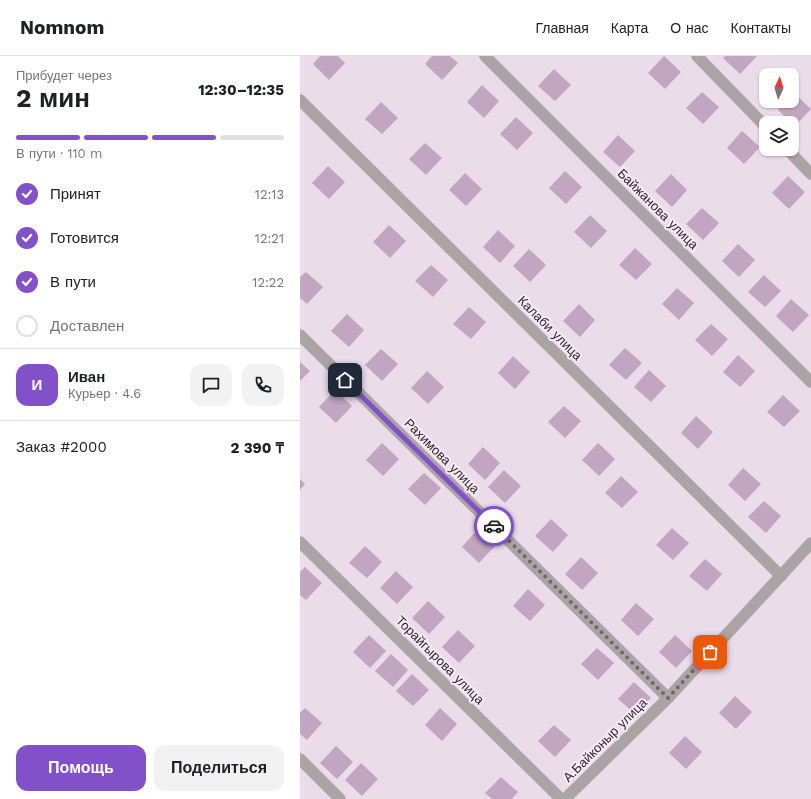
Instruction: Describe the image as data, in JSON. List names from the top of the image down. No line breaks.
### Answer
{"streets":{"street":["Байжанова улица","Калаби улица","Рахимова улица","Торайгырова улица","А.Байконыр улица"]},"crossings":[["Калаби улица","А.Байконыр улица"],["Рахимова улица","А.Байконыр улица"]],"north":"top","page":{"header":"Nomnom","nav":["Главная","Карта","О нас","Контакты"],"heading":["2 мин","Прибудет через","12:30–12:35"],"panel":["Иван","Курьер · 4.6","Заказ #2000","2 390 ₸"],"bar":"В пути · 110 m","list":[["Принят","12:13"],["Готовится","12:21"],["В пути","12:22"],"Доставлен"],"round":"И","buttons":["Помощь","Поделиться"]}}
